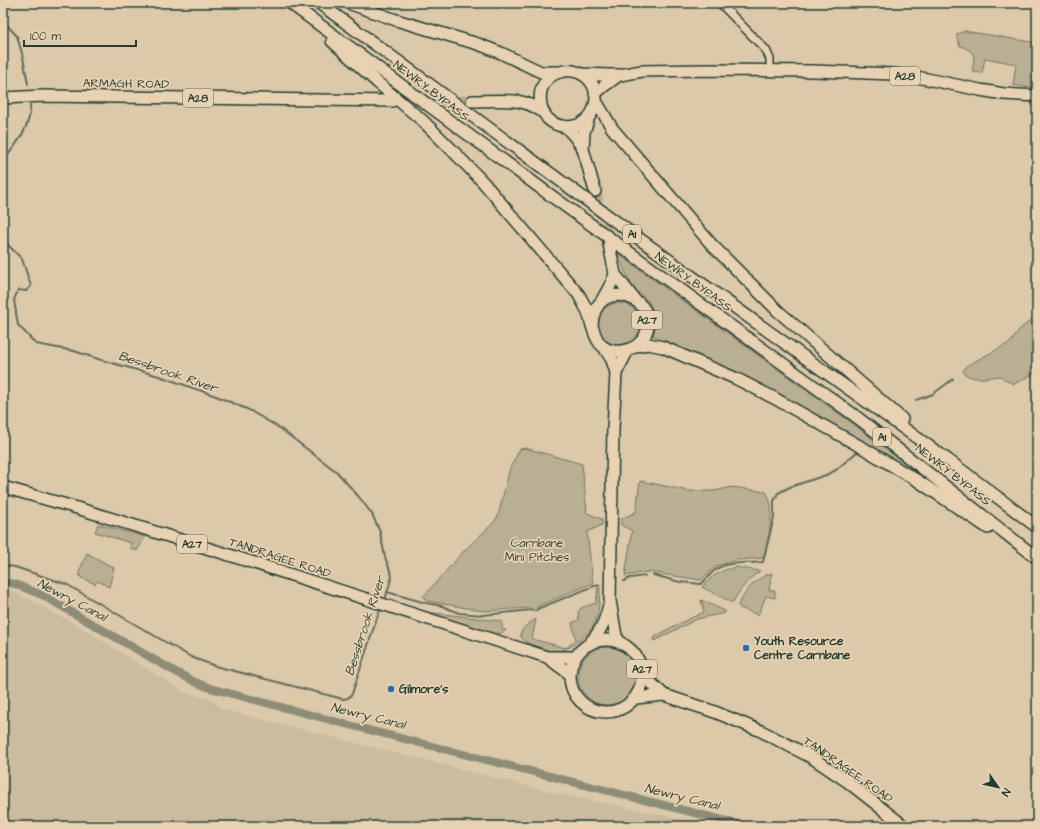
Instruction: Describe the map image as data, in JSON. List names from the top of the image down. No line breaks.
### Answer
{"streets":{"highway":["A28","ARMAGH ROAD","NEWRY BYPASS","A1","A27","TANDRAGEE ROAD"]},"crossings":[["A27","TANDRAGEE ROAD"]],"water":["Bessbrook River","Newry Canal"],"parks":["Carnbane Mini Pitches"],"places":["Youth Resource Centre Carnbane","Gilmore's"],"scale_bar":"100 m","north":"bottom right"}
